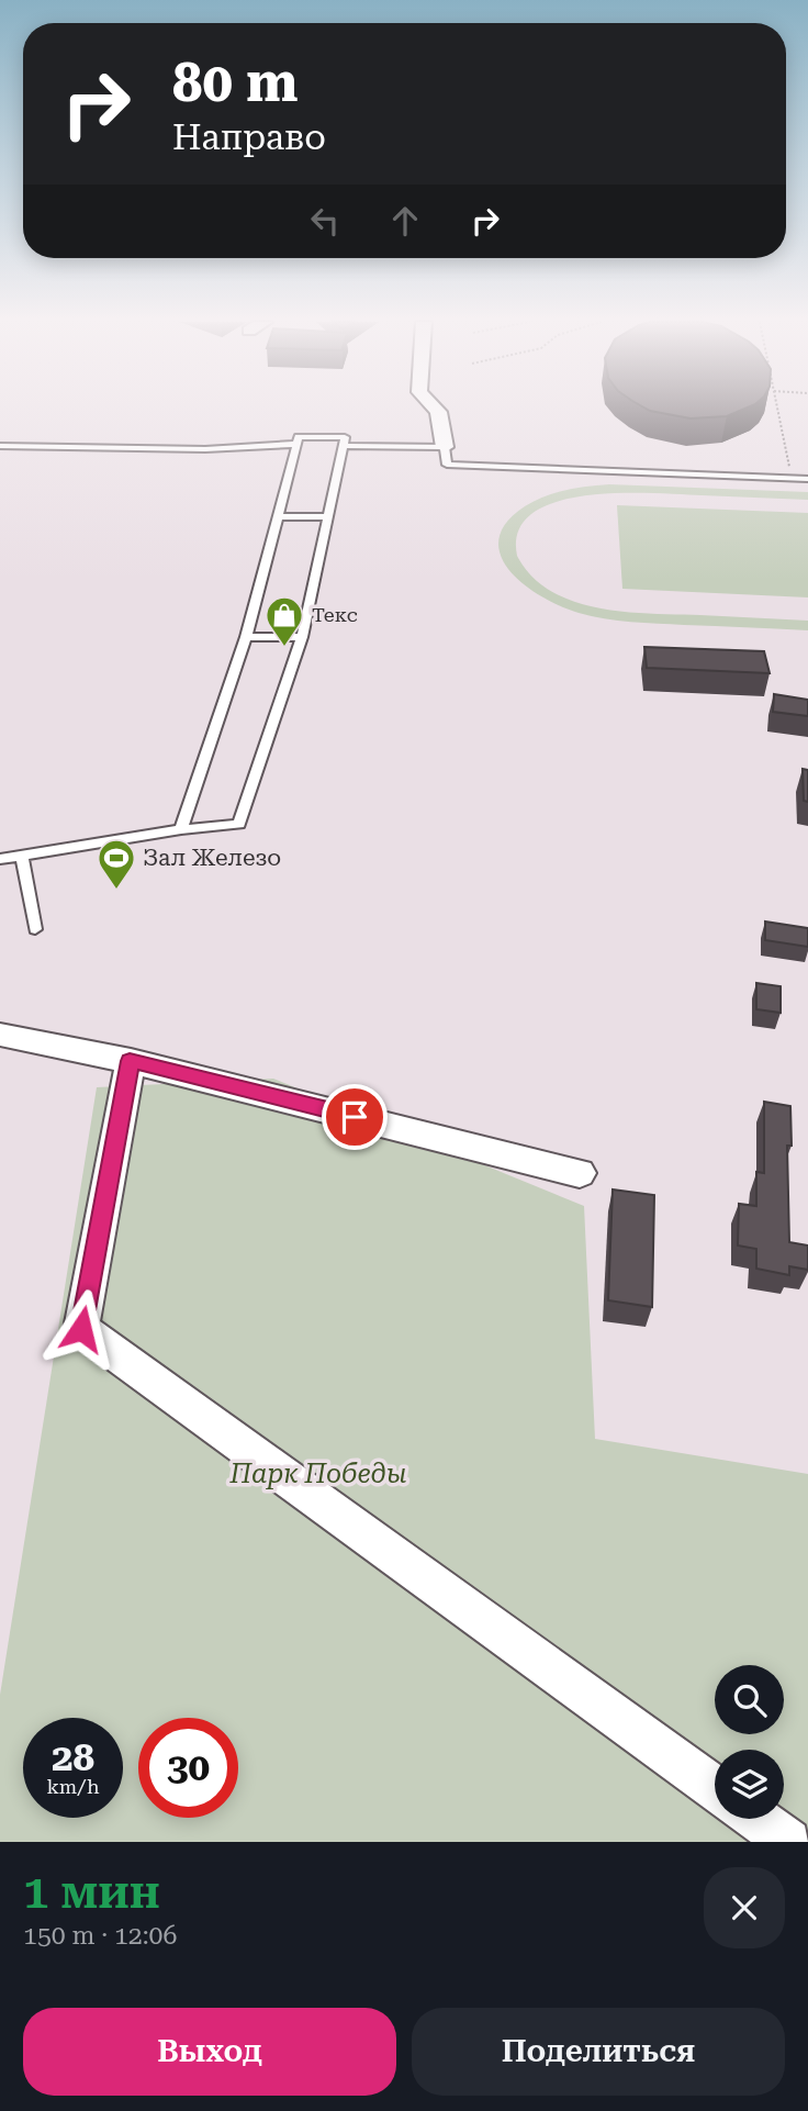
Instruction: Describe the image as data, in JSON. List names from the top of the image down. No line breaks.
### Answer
{"parks":["Парк Победы"],"places":{"shop":["Текс"],"sports":["Зал Железо"]},"page":{"turn":["80 m","Направо"],"speed":"28 km/h","limit":"30","heading":["1 мин","150 m · 12:06"],"buttons":["Выход","Поделиться"]}}
